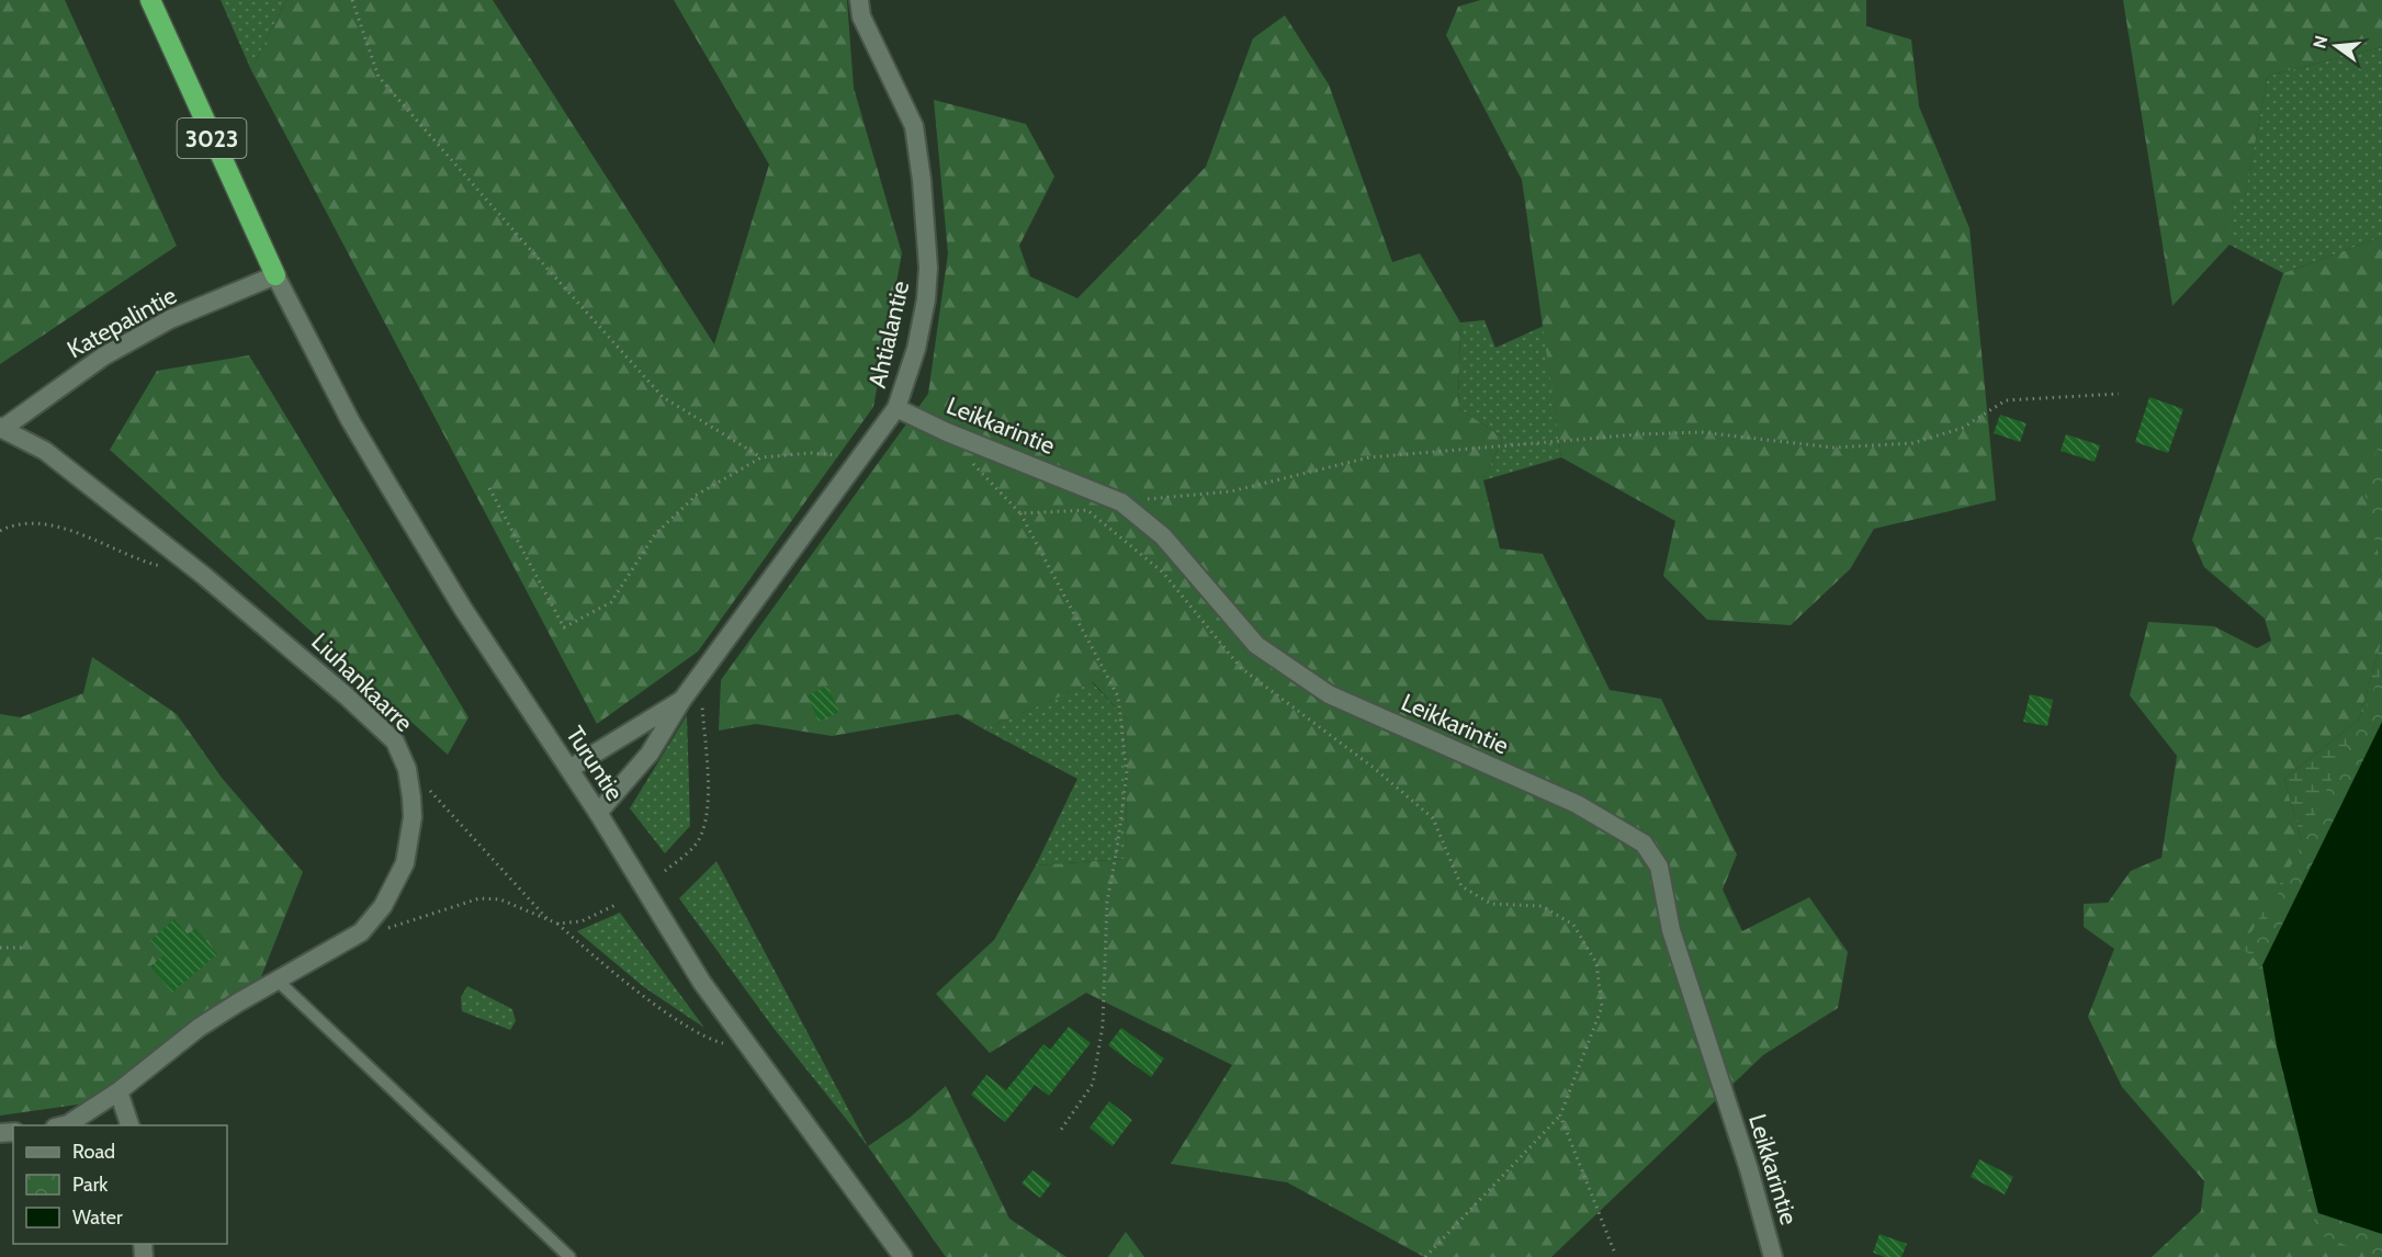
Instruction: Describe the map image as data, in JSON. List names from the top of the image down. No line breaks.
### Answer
{"streets":{"highway":["3023"],"street":["Katepalintie","Ahtialantie","Leikkarintie","Liuhankaarre","Turuntie"]},"crossings":[["3023","Katepalintie"],["3023","Turuntie"],["Katepalintie","Liuhankaarre"],["Katepalintie","Turuntie"],["Ahtialantie","Leikkarintie"],["Ahtialantie","Turuntie"]],"legend":["Road","Park","Water"],"north":"left"}
